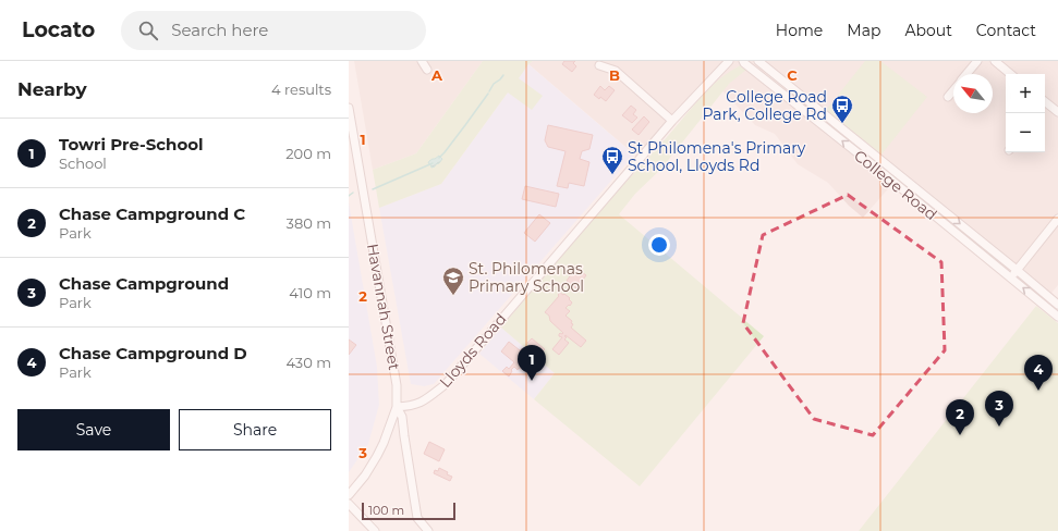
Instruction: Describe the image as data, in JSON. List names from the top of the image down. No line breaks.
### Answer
{"streets":{"street":["College Road","Havannah Street","Lloyds Road"]},"crossings":[["Havannah Street","Lloyds Road"]],"places":{"bus stop":["College Road Park, College Rd","St Philomena's Primary School, Lloyds Rd"],"school or university":["St. Philomenas Primary School"]},"scale_bar":"100 m","north":"top left","page":{"header":"Locato","search":"Search here","nav":["Home","Map","About","Contact"],"heading":["Nearby","4 results"],"map_buttons":["+","−"],"list":[{"mark":"1","name":"Towri Pre-School","note":"School","value":"200 m"},{"mark":"2","name":"Chase Campground C","note":"Park","value":"380 m"},{"mark":"3","name":"Chase Campground","note":"Park","value":"410 m"},{"mark":"4","name":"Chase Campground D","note":"Park","value":"430 m"}],"pins":["1","4","3","2"],"buttons":["Save","Share"],"scale":"100 m"},"grid":{"columns":["A","B","C"],"rows":["1","2","3"]}}
